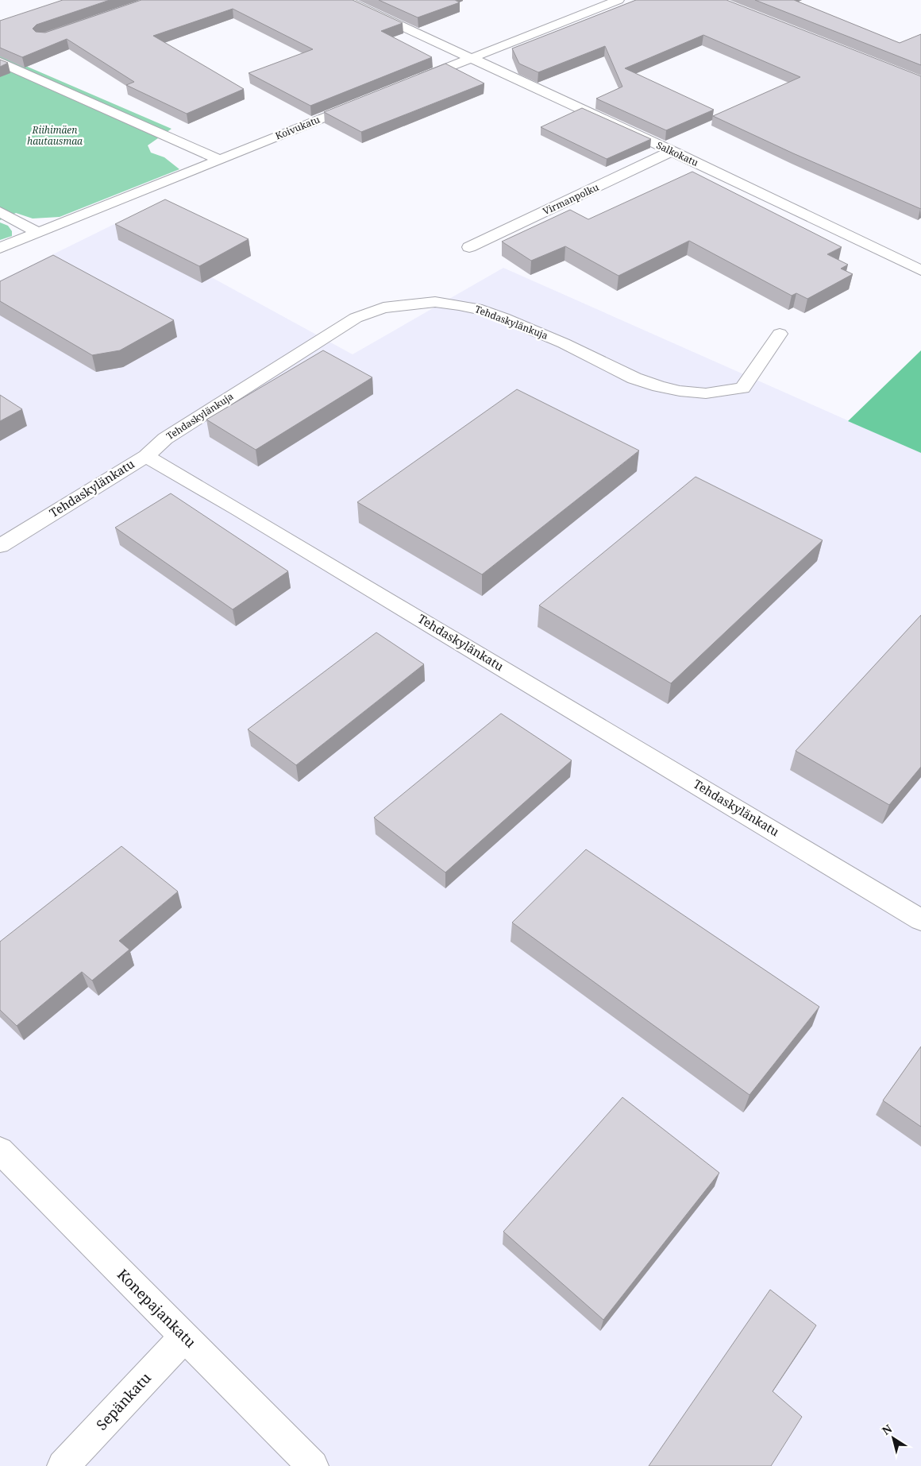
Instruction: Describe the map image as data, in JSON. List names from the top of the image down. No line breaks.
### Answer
{"streets":{"street":["Koivukatu","Salkokatu","Virmanpolku","Tehdaskylänkuja","Tehdaskylänkatu","Konepajankatu","Sepänkatu"]},"crossings":[["Salkokatu","Virmanpolku"],["Tehdaskylänkuja","Tehdaskylänkatu"],["Konepajankatu","Sepänkatu"]],"parks":["Riihimäen hautausmaa"],"north":"top left"}
